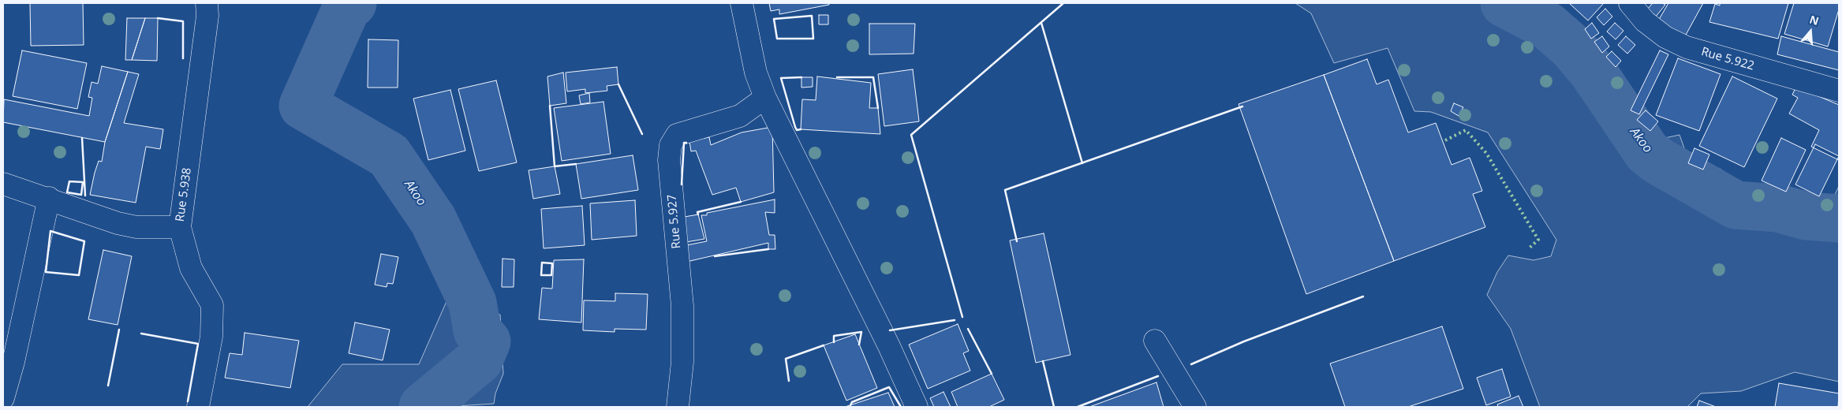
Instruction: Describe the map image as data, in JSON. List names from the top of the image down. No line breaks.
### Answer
{"streets":{"street":["Rue 5.922","Rue 5.938","Rue 5.927"]},"water":["Akoo"],"north":"top"}
